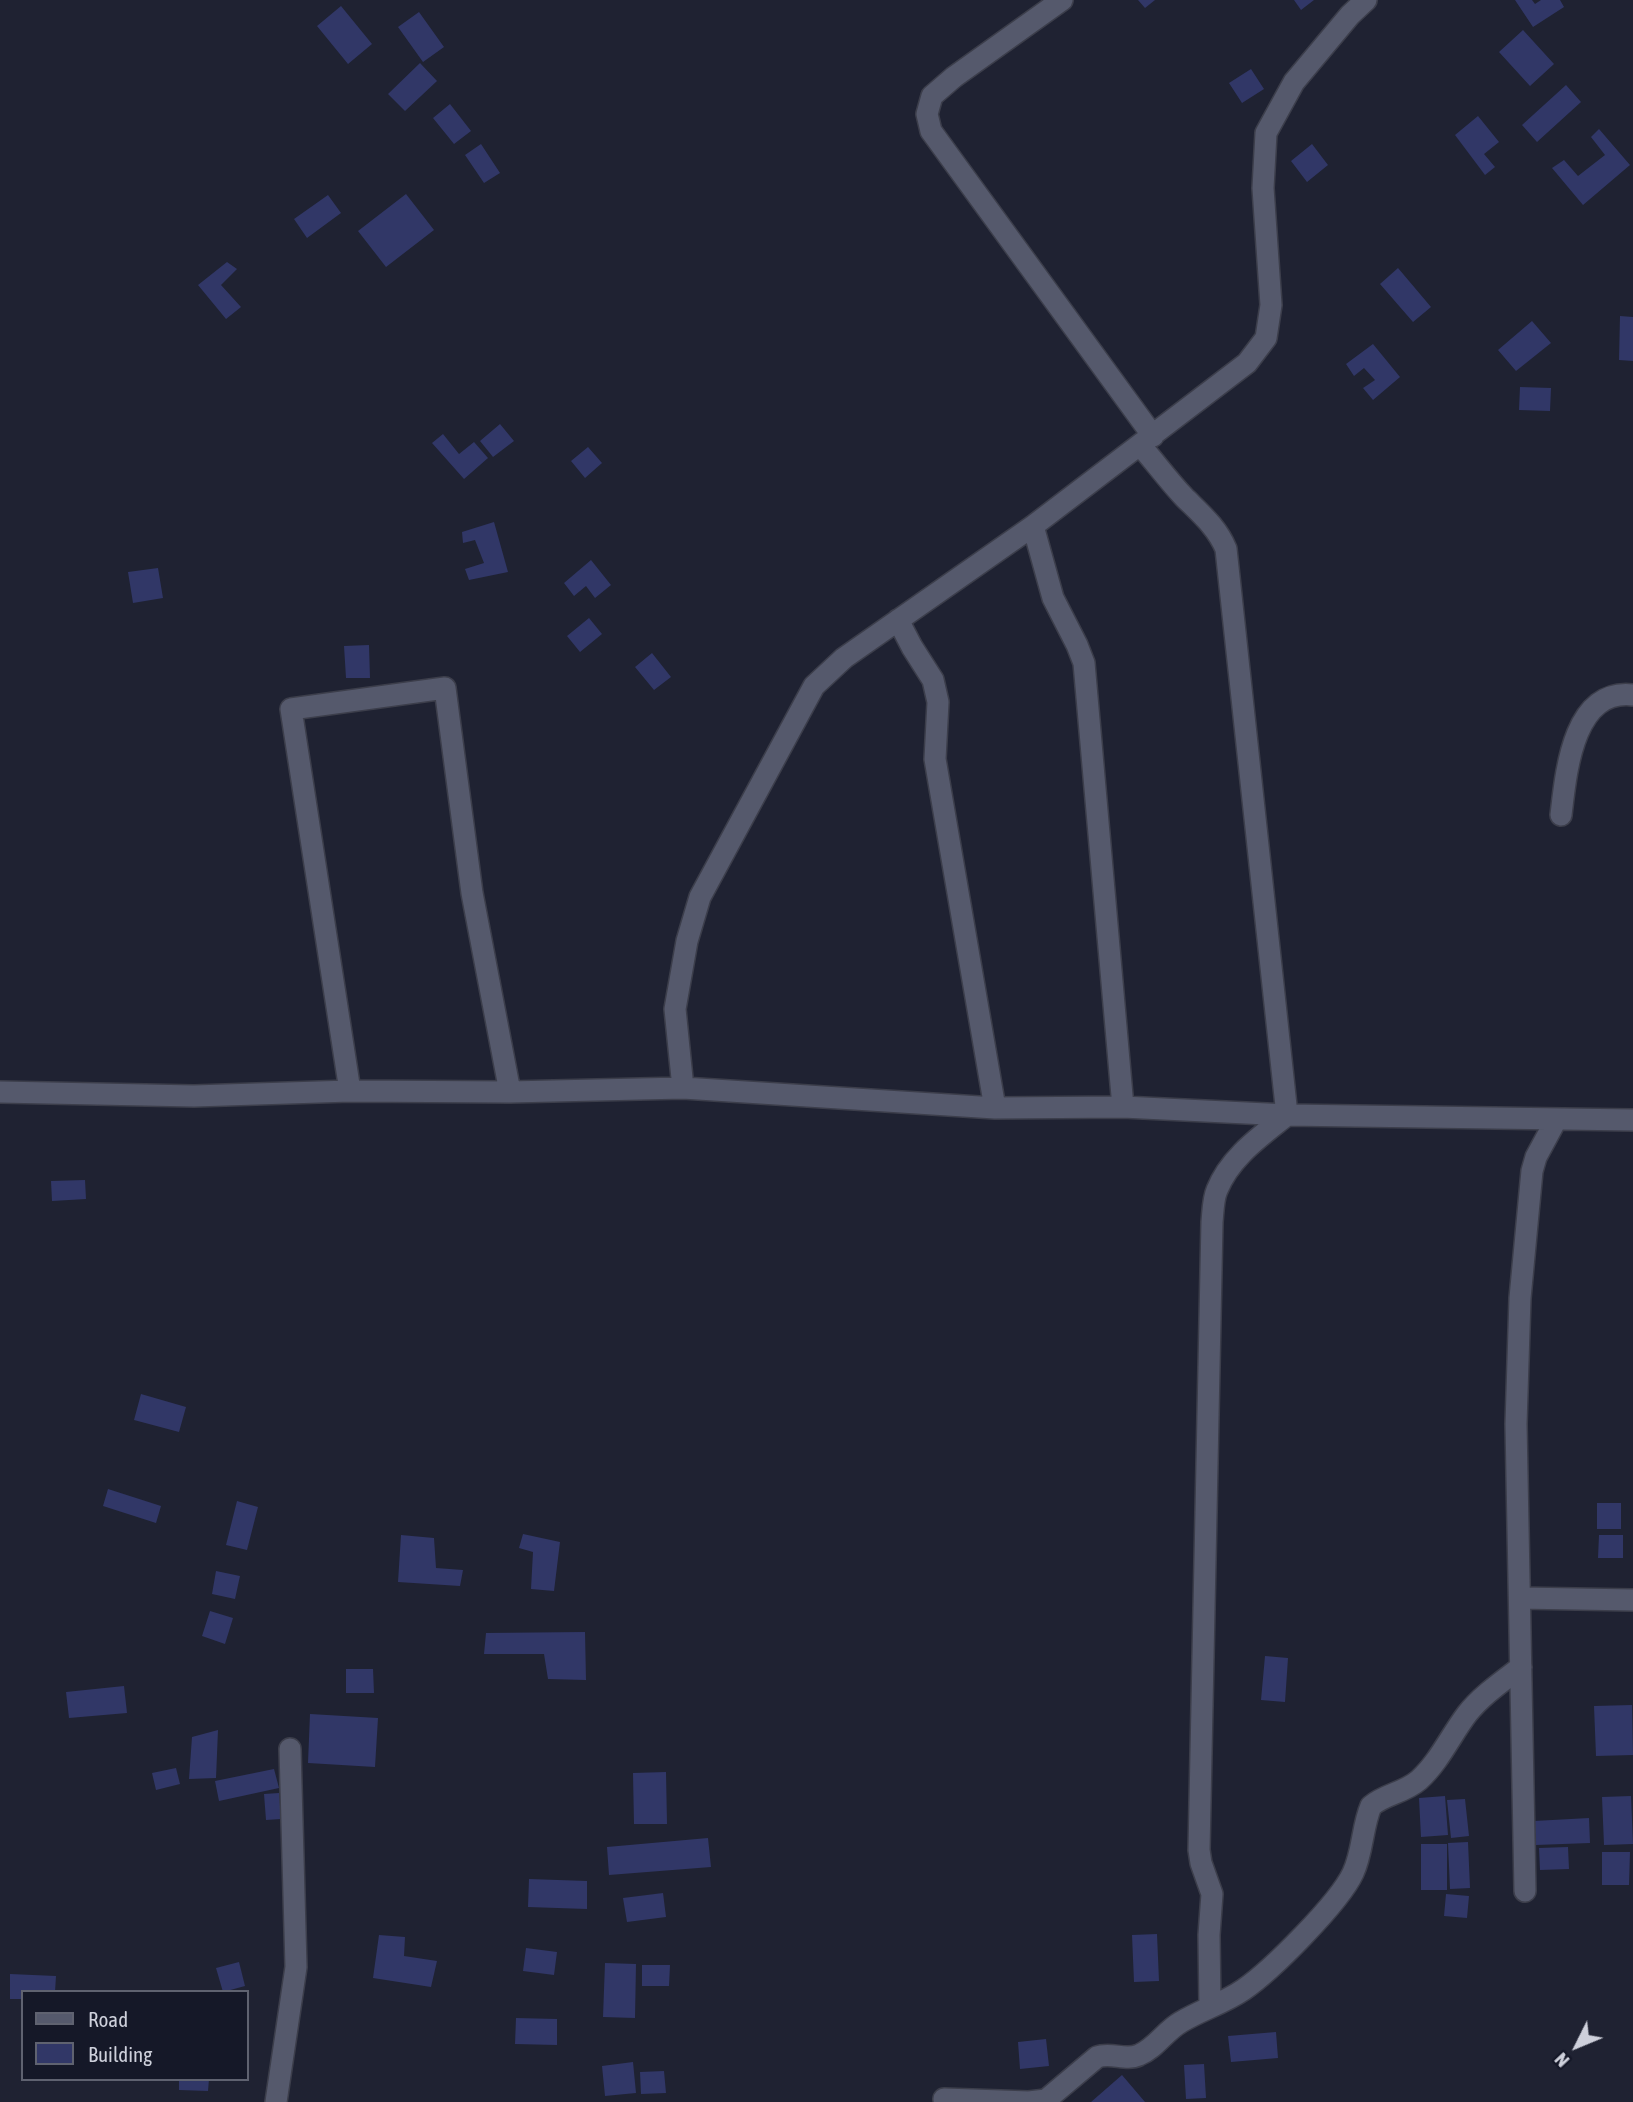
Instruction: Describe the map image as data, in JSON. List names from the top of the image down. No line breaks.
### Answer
{"legend":["Road","Building"],"north":"bottom left"}
